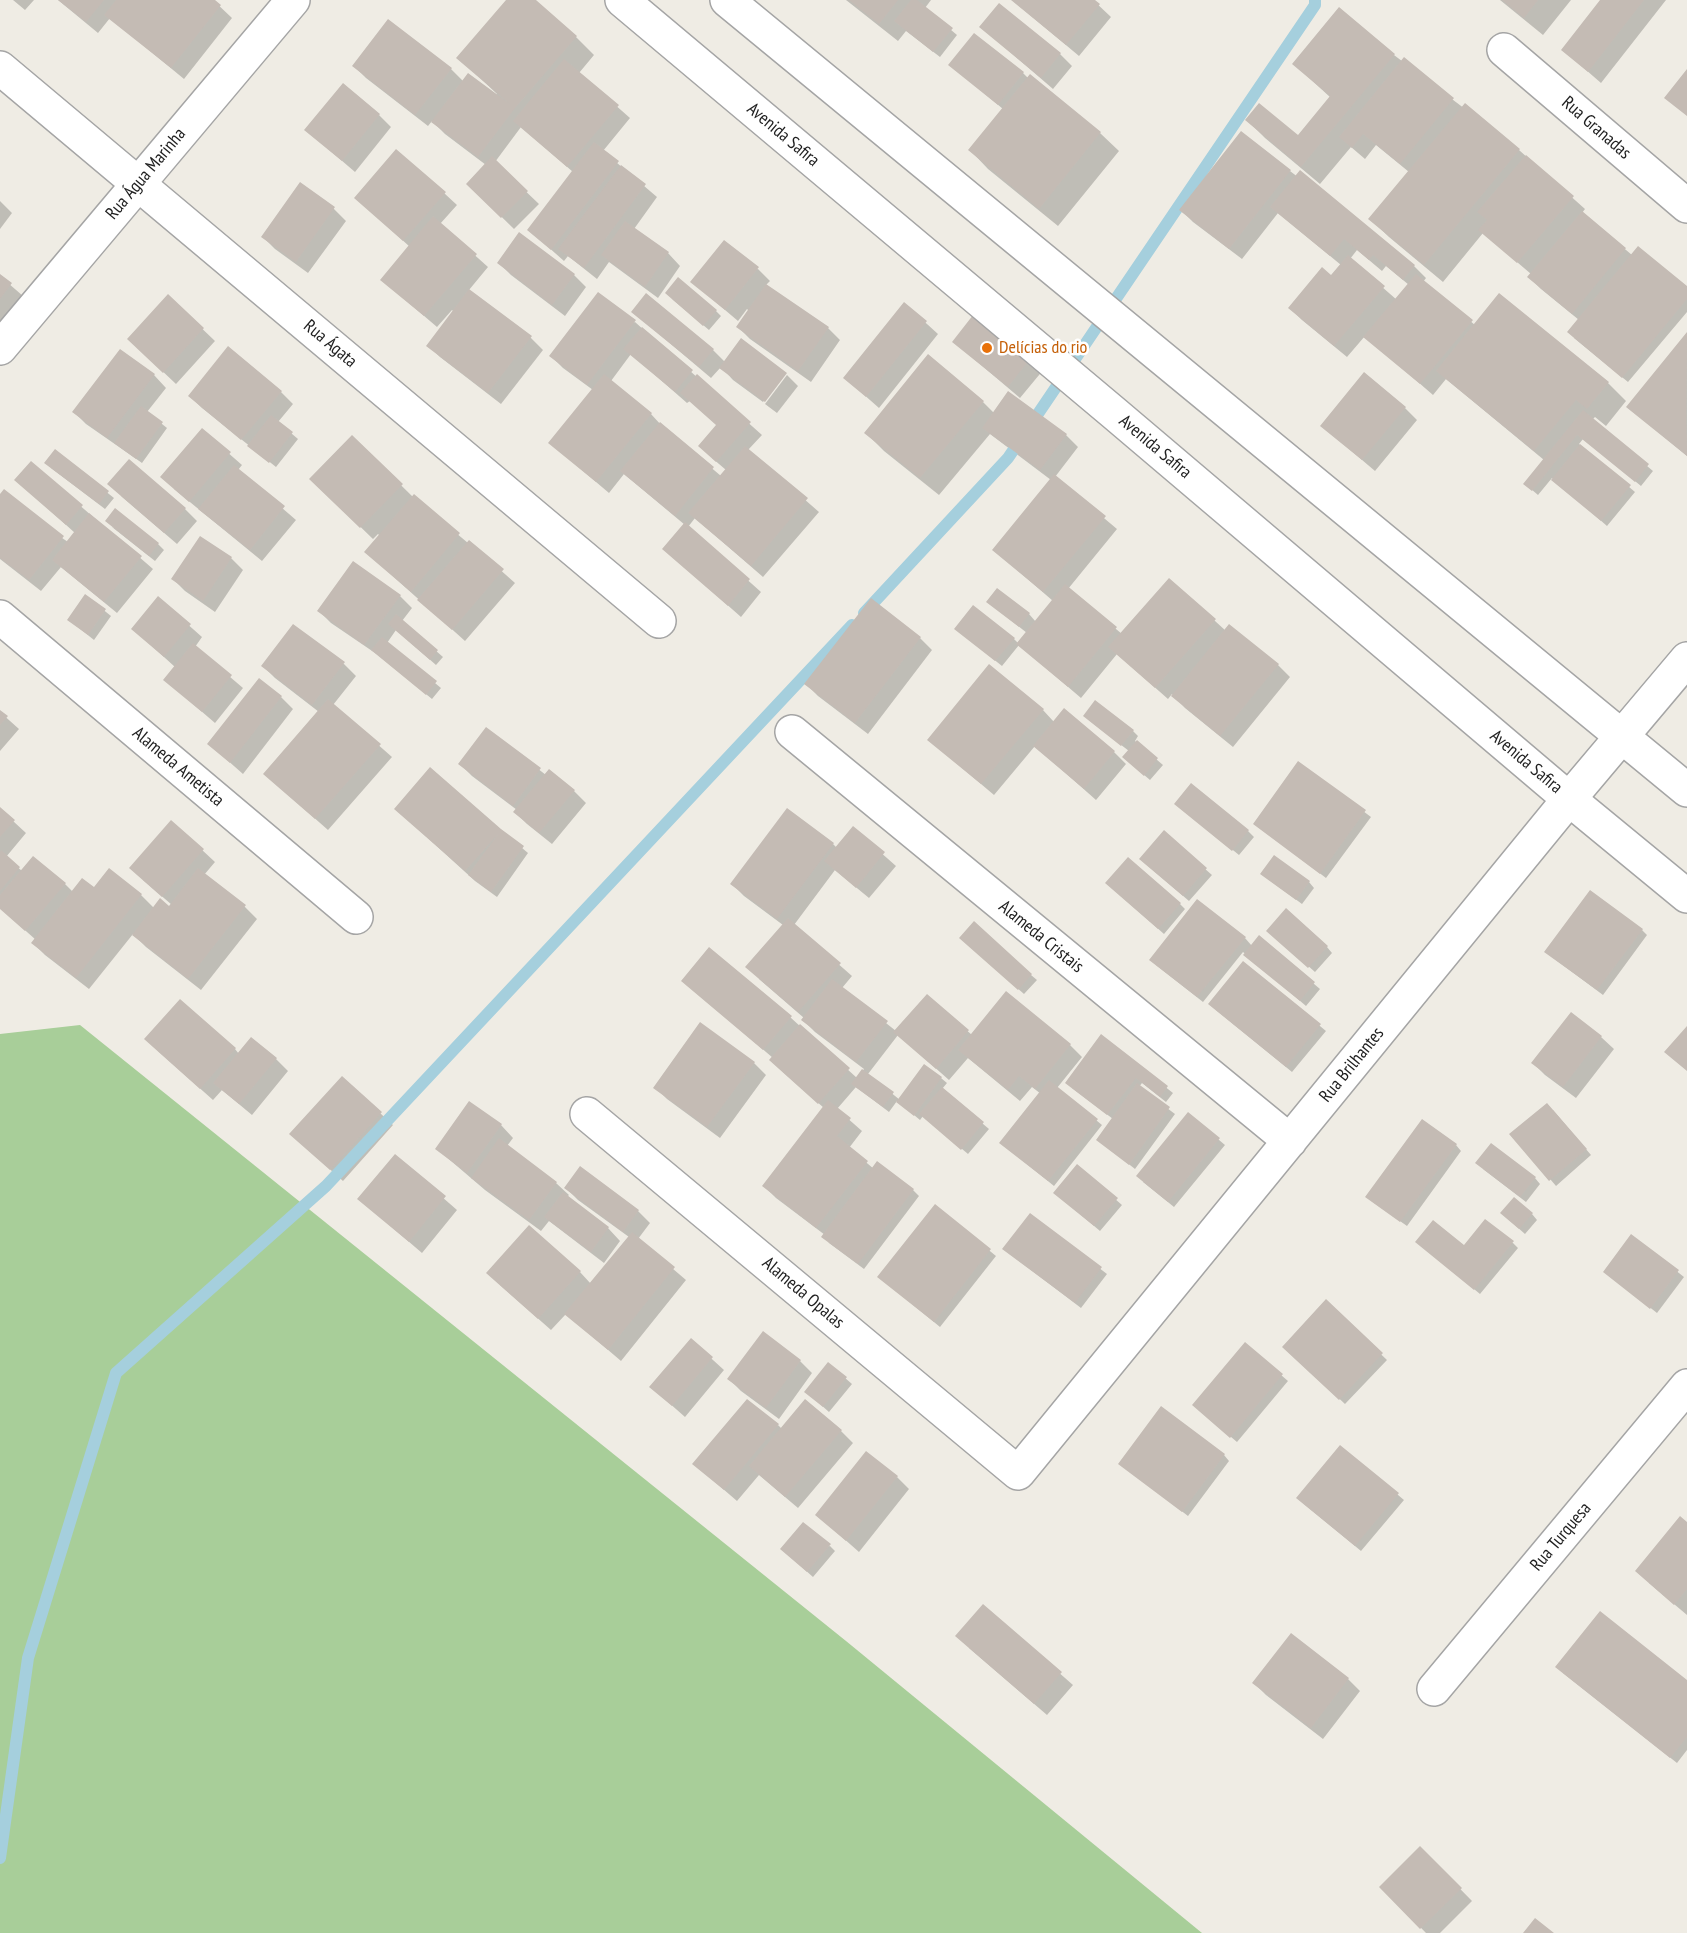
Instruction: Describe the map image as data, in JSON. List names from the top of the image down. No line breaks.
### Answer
{"streets":{"street":["Rua Granadas","Avenida Safira","Rua Água Marinha","Rua Ágata","Alameda Ametista","Alameda Cristais","Rua Brilhantes","Alameda Opalas","Rua Turquesa"]},"crossings":[["Avenida Safira","Rua Brilhantes"],["Rua Água Marinha","Rua Ágata"],["Alameda Cristais","Rua Brilhantes"],["Rua Brilhantes","Alameda Opalas"]],"places":["Delícias do rio"]}
